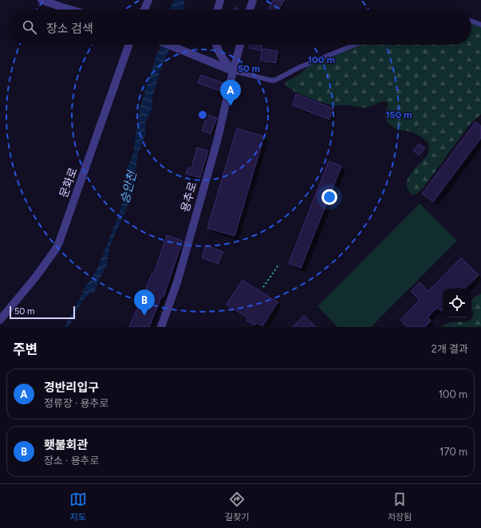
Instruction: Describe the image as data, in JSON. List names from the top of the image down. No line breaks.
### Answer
{"streets":{"street":["문화로","용추로"]},"water":["승안천"],"scale_bar":"50 m","page":{"search":"장소 검색","pins":["A","B"],"scale":"50 m","heading":["주변","2개 결과"],"list":[{"mark":"A","name":"경반리입구","note":"정류장 · 용추로","value":"100 m"},{"mark":"B","name":"횃불회관","note":"장소 · 용추로","value":"170 m"}],"nav":["지도","길찾기","저장됨"]},"rings":["100 m","50 m","150 m"]}
